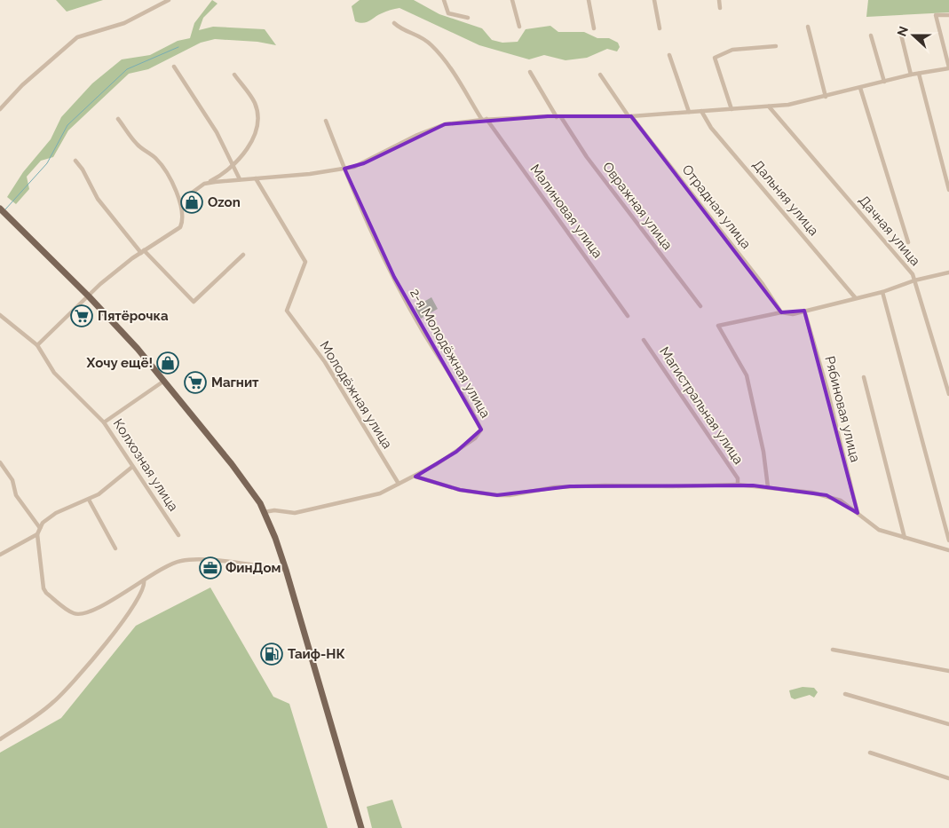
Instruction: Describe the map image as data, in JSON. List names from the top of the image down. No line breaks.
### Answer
{"streets":{"street":["Дальняя улица","Овражная улица","Отрадная улица","Малиновая улица","Дачная улица","2-я Молодёжная улица","Молодёжная улица","Магистральная улица","Рябиновая улица","Колхозная улица"]},"crossings":[["2-я Молодёжная улица","Молодёжная улица"]],"places":{"shop":["Ozon","Хочу ещё!"],"supermarket":["Пятёрочка","Магнит"],"office":["ФинДом"],"fuel station":["Таиф-НК"]},"north":"left"}
